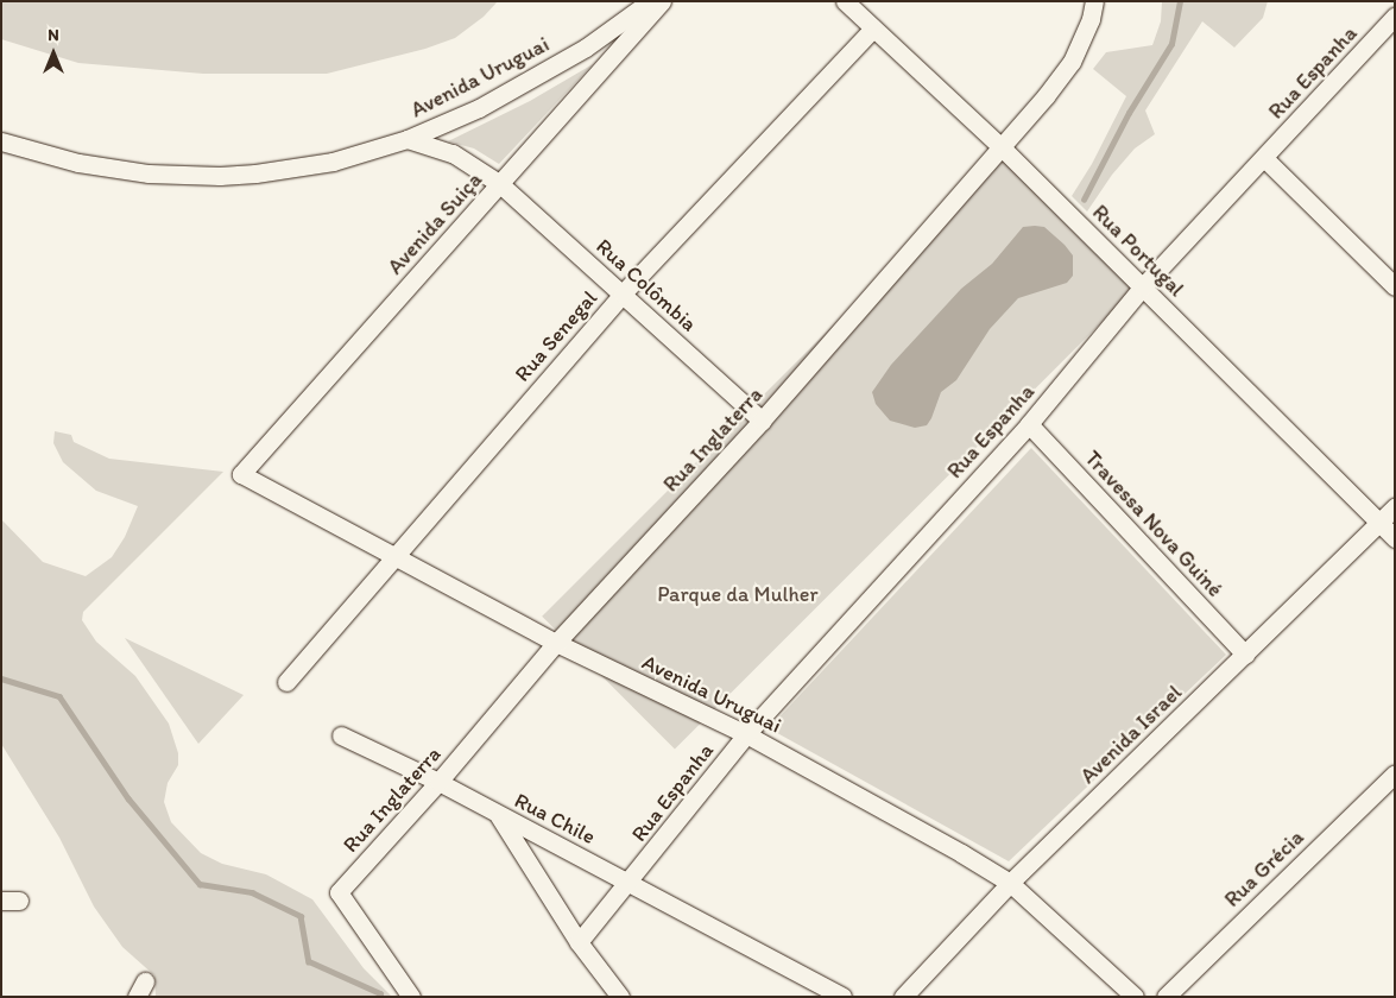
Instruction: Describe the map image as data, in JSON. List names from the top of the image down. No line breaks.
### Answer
{"streets":{"street":["Rua Espanha","Avenida Uruguai","Avenida Suiça","Rua Portugal","Rua Colômbia","Rua Senegal","Rua Inglaterra","Travessa Nova Guiné","Avenida Israel","Rua Chile","Rua Grécia"]},"crossings":[["Rua Espanha","Avenida Uruguai"],["Rua Espanha","Rua Portugal"],["Rua Espanha","Travessa Nova Guiné"],["Rua Espanha","Rua Chile"],["Avenida Uruguai","Avenida Suiça"],["Avenida Uruguai","Rua Colômbia"],["Avenida Uruguai","Rua Senegal"],["Avenida Uruguai","Rua Inglaterra"],["Avenida Uruguai","Avenida Israel"],["Avenida Suiça","Rua Colômbia"],["Rua Portugal","Rua Senegal"],["Rua Portugal","Rua Inglaterra"],["Rua Portugal","Avenida Israel"],["Rua Colômbia","Rua Senegal"],["Rua Colômbia","Rua Inglaterra"],["Rua Inglaterra","Rua Chile"],["Travessa Nova Guiné","Avenida Israel"]],"parks":["Parque da Mulher"],"north":"top"}
